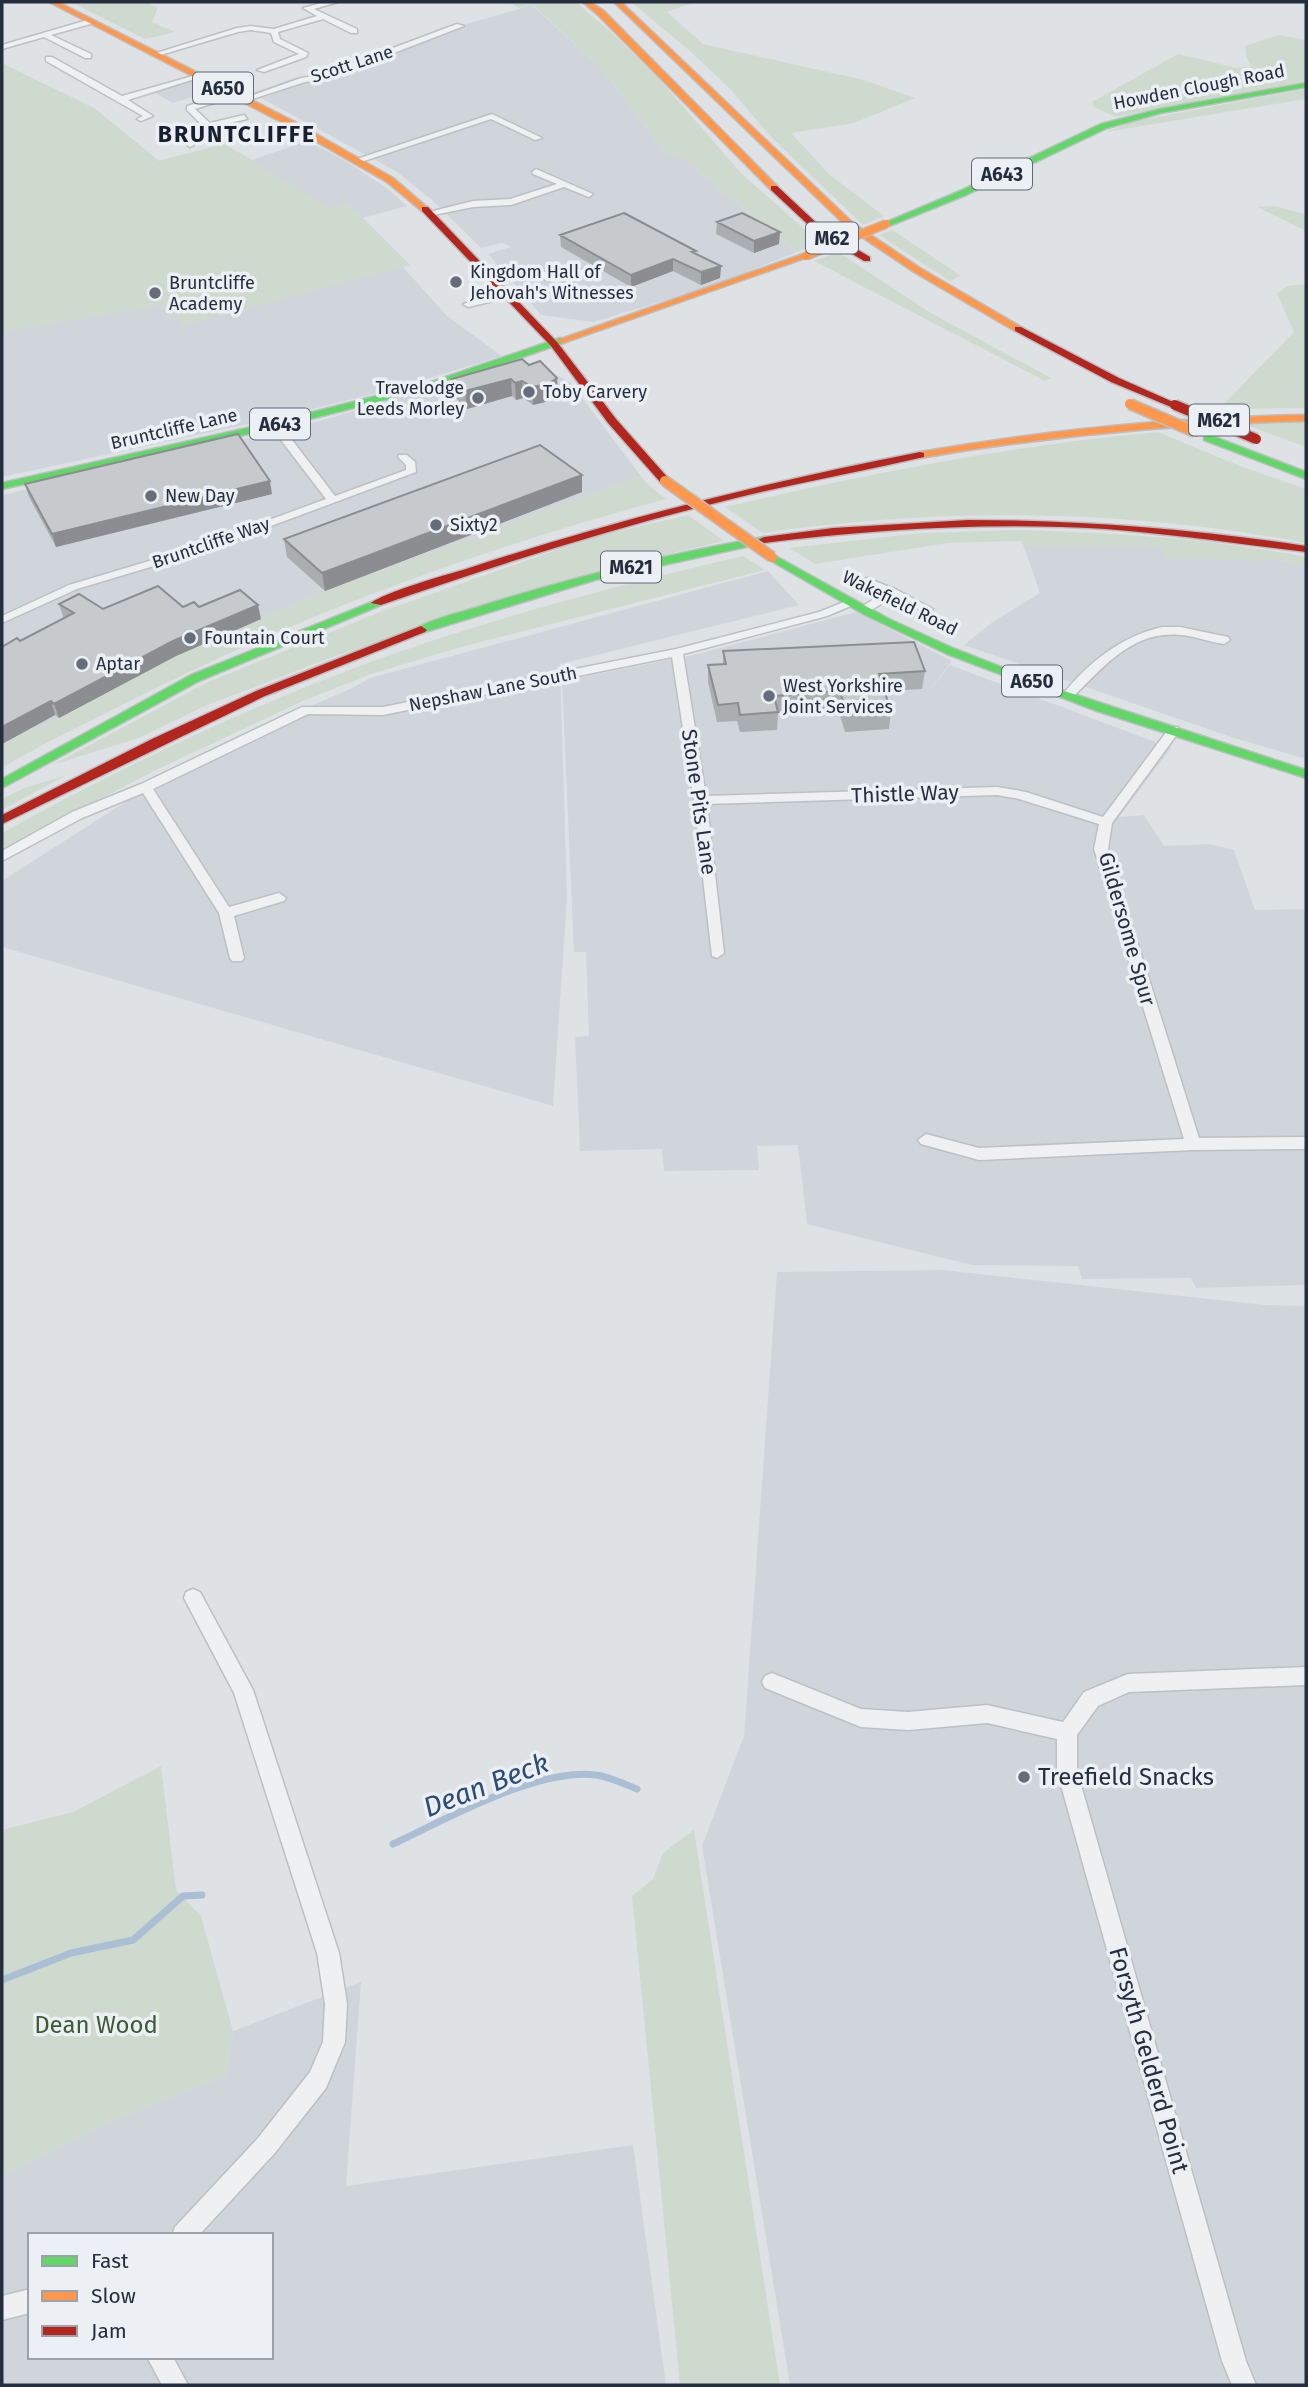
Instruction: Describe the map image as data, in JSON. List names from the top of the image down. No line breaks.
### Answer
{"streets":{"main road":["Howden Clough Road","A650","A643","M62","M621","Bruntcliffe Lane","Wakefield Road"],"street":["Scott Lane","Bruntcliffe Way","Nepshaw Lane South","Thistle Way","Stone Pits Lane","Gildersome Spur","Forsyth Gelderd Point"]},"crossings":[["Scott Lane","A650"],["Howden Clough Road","A650"],["Howden Clough Road","Bruntcliffe Lane"],["Howden Clough Road","Wakefield Road"],["A650","Bruntcliffe Lane"],["A650","Wakefield Road"],["Bruntcliffe Lane","Wakefield Road"],["Wakefield Road","Nepshaw Lane South"],["Wakefield Road","Gildersome Spur"],["Nepshaw Lane South","Stone Pits Lane"],["Thistle Way","Stone Pits Lane"],["Thistle Way","Gildersome Spur"]],"districts":["BRUNTCLIFFE"],"water":["Dean Beck"],"parks":["Dean Wood"],"places":["Kingdom Hall of Jehovah's Witnesses","Bruntcliffe Academy","Toby Carvery","Travelodge Leeds Morley","New Day","Sixty2","Fountain Court","Aptar","West Yorkshire Joint Services","Treefield Snacks"],"legend":["Fast","Slow","Jam"]}
